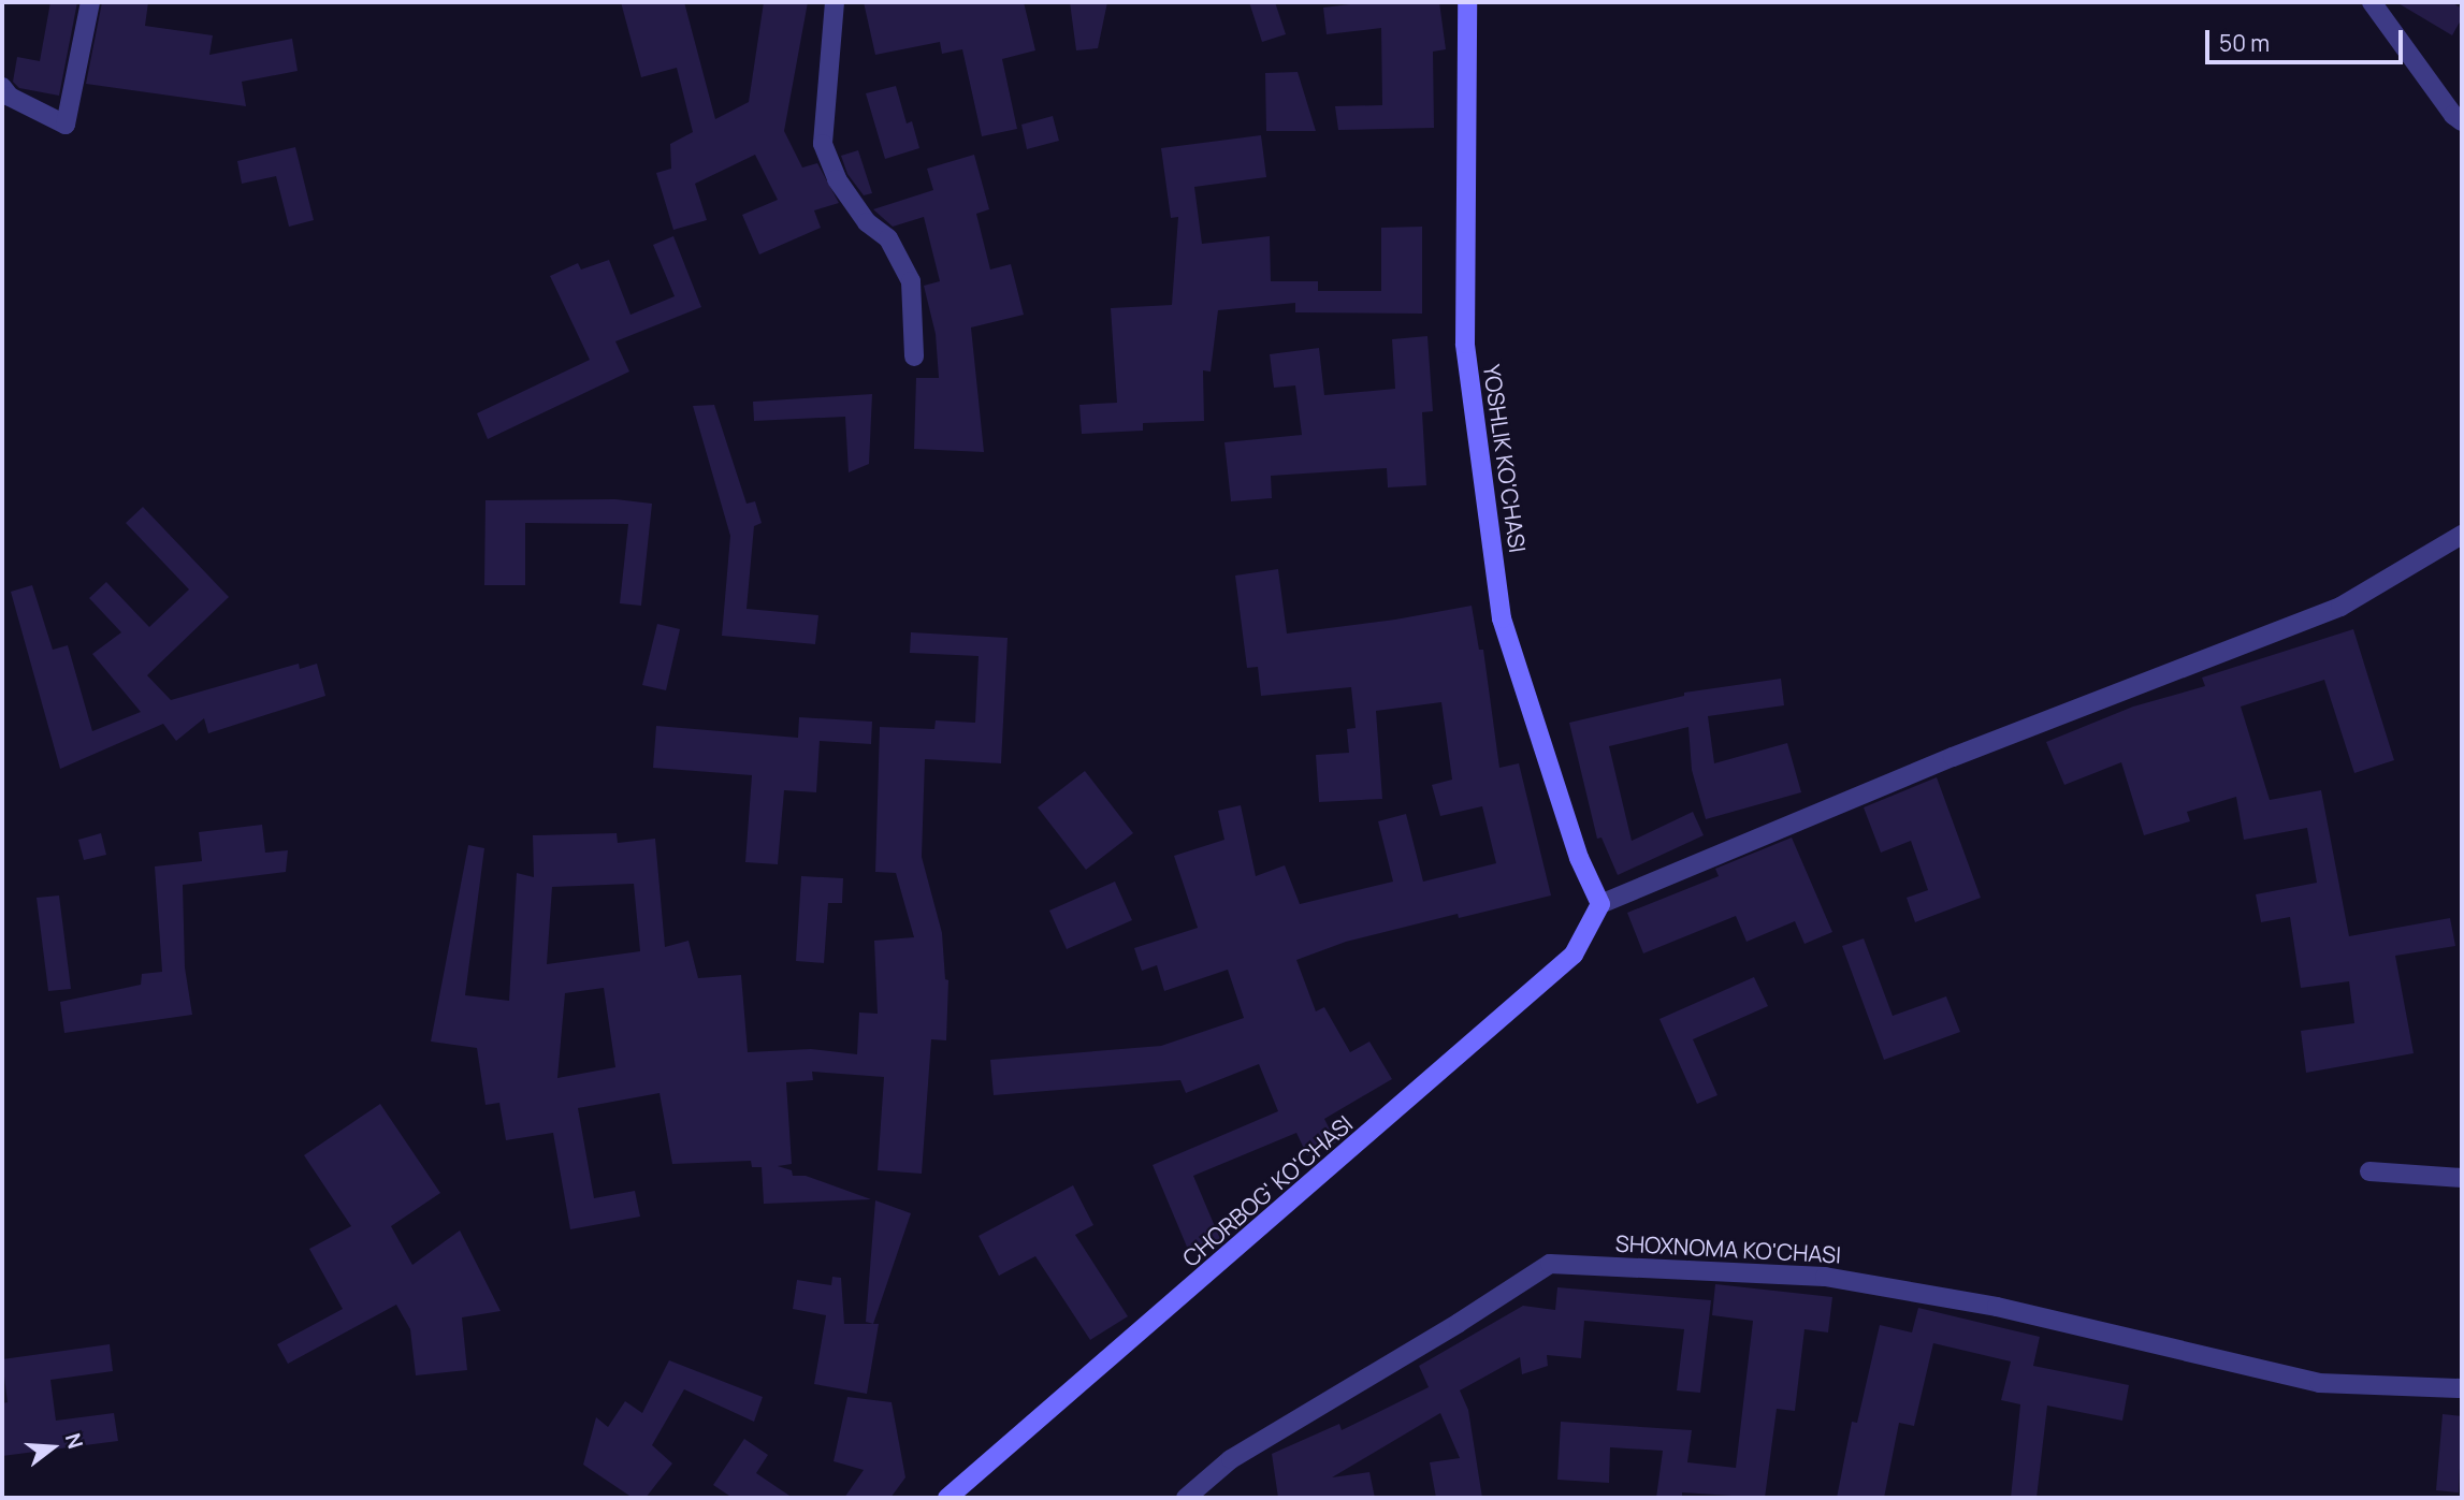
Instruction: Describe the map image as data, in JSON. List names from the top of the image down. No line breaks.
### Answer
{"streets":{"street":["YOSHLIK KO'CHASI","CHORBOG' KO'CHASI","SHOXNOMA KO'CHASI"]},"crossings":[["YOSHLIK KO'CHASI","CHORBOG' KO'CHASI"]],"scale_bar":"50 m","north":"right"}
